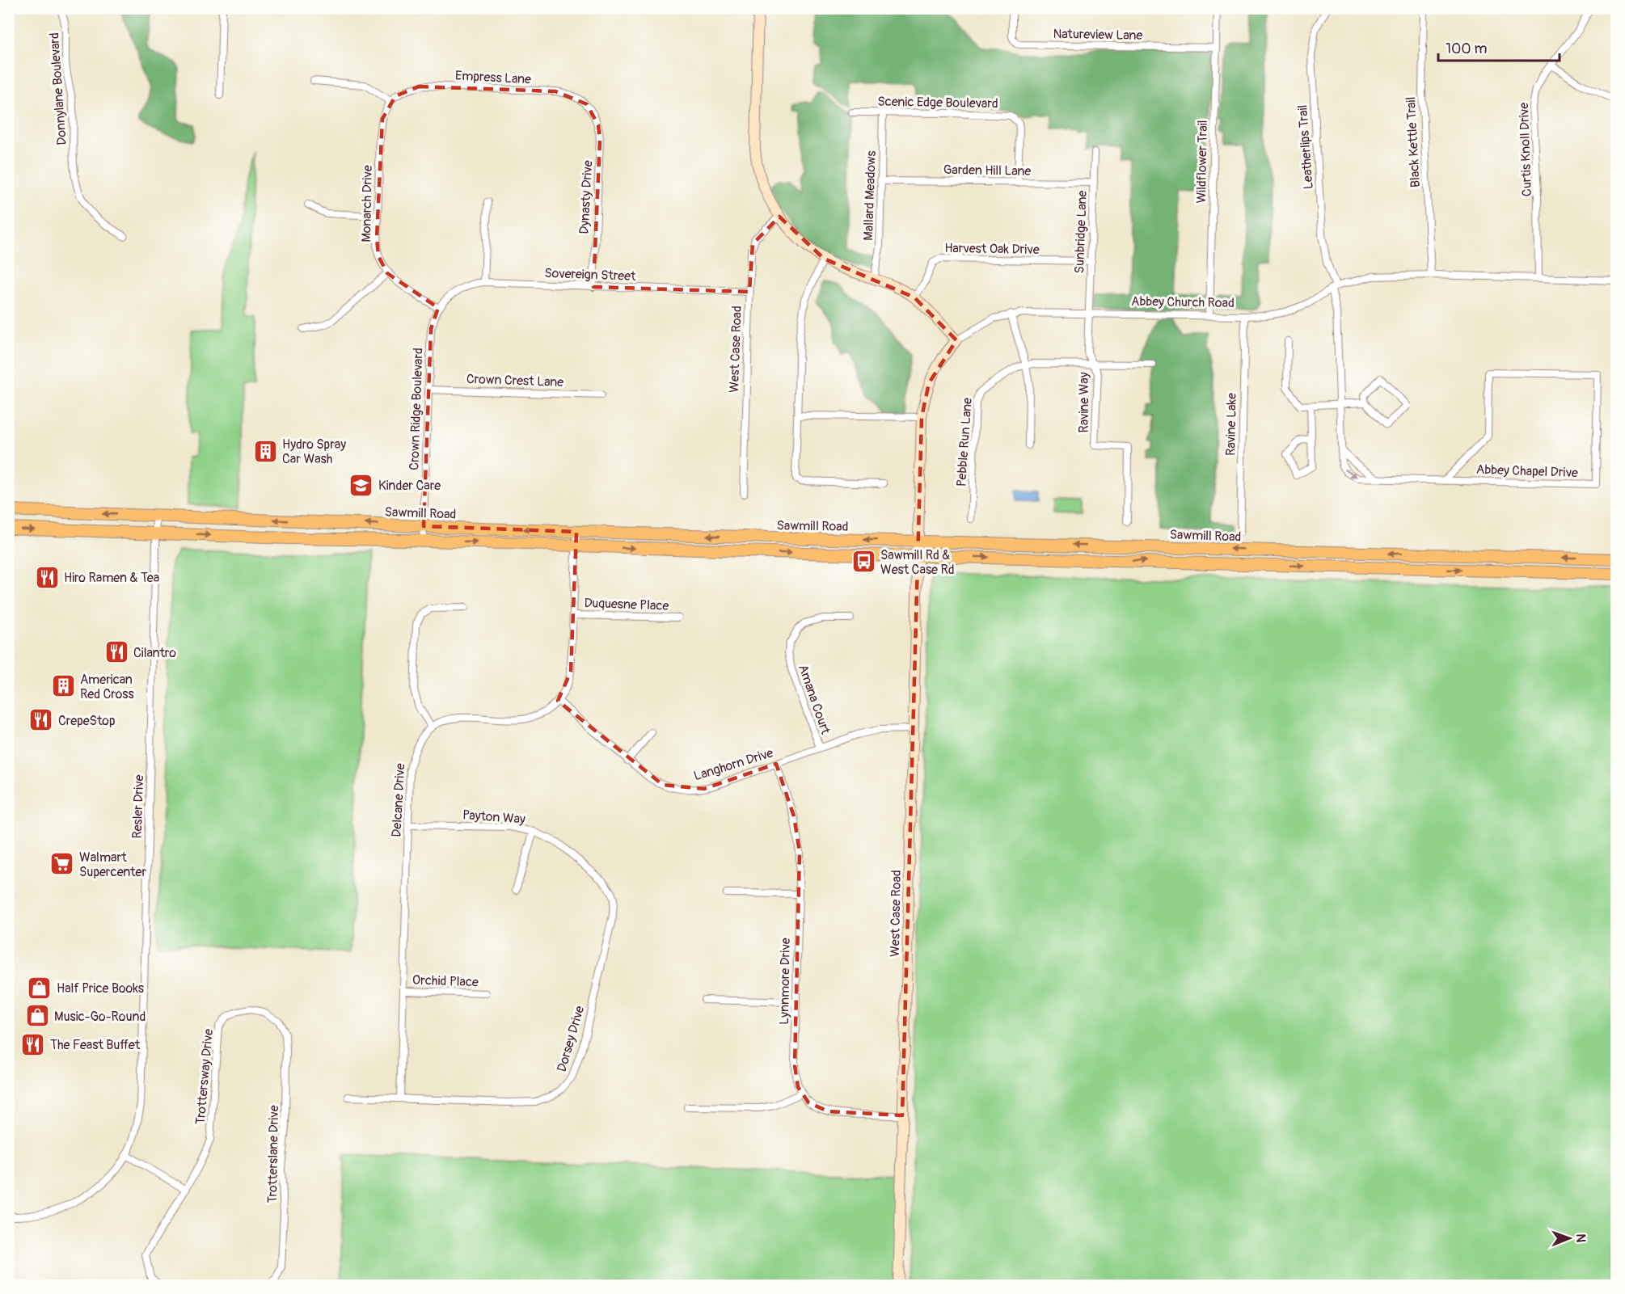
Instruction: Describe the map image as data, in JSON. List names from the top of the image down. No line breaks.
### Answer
{"streets":{"main road":["Abbey Church Road","West Case Road","Sawmill Road"],"street":["Natureview Lane","Empress Lane","Donnylane Boulevard","Scenic Edge Boulevard","Black Kettle Trail","Leatherlips Trail","Curtis Knoll Drive","Wildflower Trail","Garden Hill Lane","Mallard Meadows","Dynasty Drive","Monarch Drive","Sunbridge Lane","Harvest Oak Drive","Sovereign Street","Crown Crest Lane","Ravine Way","Crown Ridge Boulevard","Ravine Lake","Pebble Run Lane","Abbey Chapel Drive","Duquesne Place","Amana Court","Langhorn Drive","Delcane Drive","Resler Drive","Payton Way","Orchid Place","Lynnmore Drive","Dorsey Drive","Trottersway Drive","Trotterslane Drive"]},"crossings":[["Natureview Lane","Wildflower Trail"],["Empress Lane","Dynasty Drive"],["Empress Lane","Monarch Drive"],["Scenic Edge Boulevard","Garden Hill Lane"],["Scenic Edge Boulevard","Mallard Meadows"],["Black Kettle Trail","Abbey Church Road"],["Leatherlips Trail","Abbey Church Road"],["Leatherlips Trail","Abbey Chapel Drive"],["Curtis Knoll Drive","Abbey Church Road"],["Wildflower Trail","Abbey Church Road"],["Garden Hill Lane","Mallard Meadows"],["Garden Hill Lane","Sunbridge Lane"],["Dynasty Drive","Sovereign Street"],["Sunbridge Lane","Harvest Oak Drive"],["Sunbridge Lane","Abbey Church Road"],["Sunbridge Lane","Ravine Way"],["Sovereign Street","West Case Road"],["Sovereign Street","Crown Ridge Boulevard"],["Abbey Church Road","West Case Road"],["Abbey Church Road","Ravine Way"],["Abbey Church Road","Ravine Lake"],["Abbey Church Road","Abbey Chapel Drive"],["Abbey Church Road","Sawmill Road"],["West Case Road","Sawmill Road"],["West Case Road","Langhorn Drive"],["Crown Crest Lane","Crown Ridge Boulevard"],["Ravine Way","Pebble Run Lane"],["Crown Ridge Boulevard","Sawmill Road"],["Sawmill Road","Resler Drive"],["Amana Court","Langhorn Drive"],["Langhorn Drive","Lynnmore Drive"],["Delcane Drive","Payton Way"],["Delcane Drive","Orchid Place"],["Delcane Drive","Dorsey Drive"],["Payton Way","Dorsey Drive"],["Trottersway Drive","Trotterslane Drive"]],"places":{"building":["Hydro Spray Car Wash","American Red Cross"],"school or university":["Kinder Care"],"bus stop":["Sawmill Rd & West Case Rd"],"restaurant":["Hiro Ramen & Tea","Cilantro","CrepeStop","The Feast Buffet"],"supermarket":["Walmart Supercenter"],"shop":["Half Price Books","Music-Go-Round"]},"scale_bar":"100 m","north":"right"}
